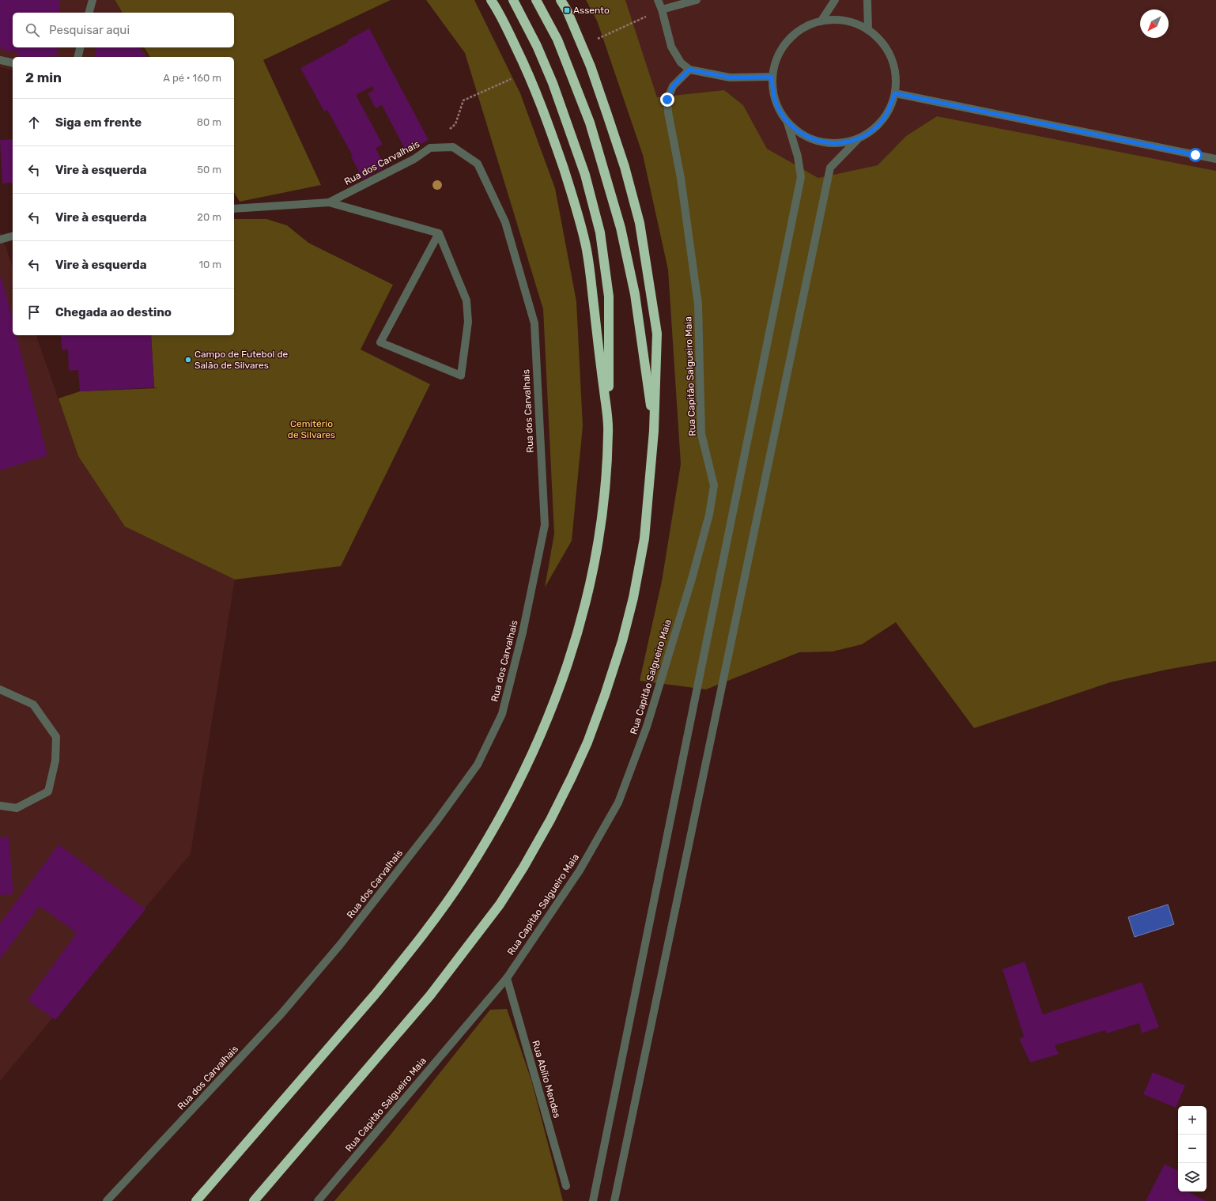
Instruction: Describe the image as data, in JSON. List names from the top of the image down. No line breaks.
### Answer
{"streets":{"street":["Rua dos Carvalhais","Rua Capitão Salgueiro Maia","Rua Abílio Mendes"]},"crossings":[["Rua Capitão Salgueiro Maia","Rua Abílio Mendes"]],"parks":["Cemitério de Silvares"],"places":{"transit":["Assento"],"other":["Campo de Futebol de Salão de Silvares"]},"north":"bottom left","page":{"search":"Pesquisar aqui","heading":["2 min","A pé · 160 m"],"list":[["Siga em frente","80 m"],["Vire à esquerda","50 m"],["Vire à esquerda","20 m"],["Vire à esquerda","10 m"],"Chegada ao destino"],"map_buttons":["+","−"]}}
